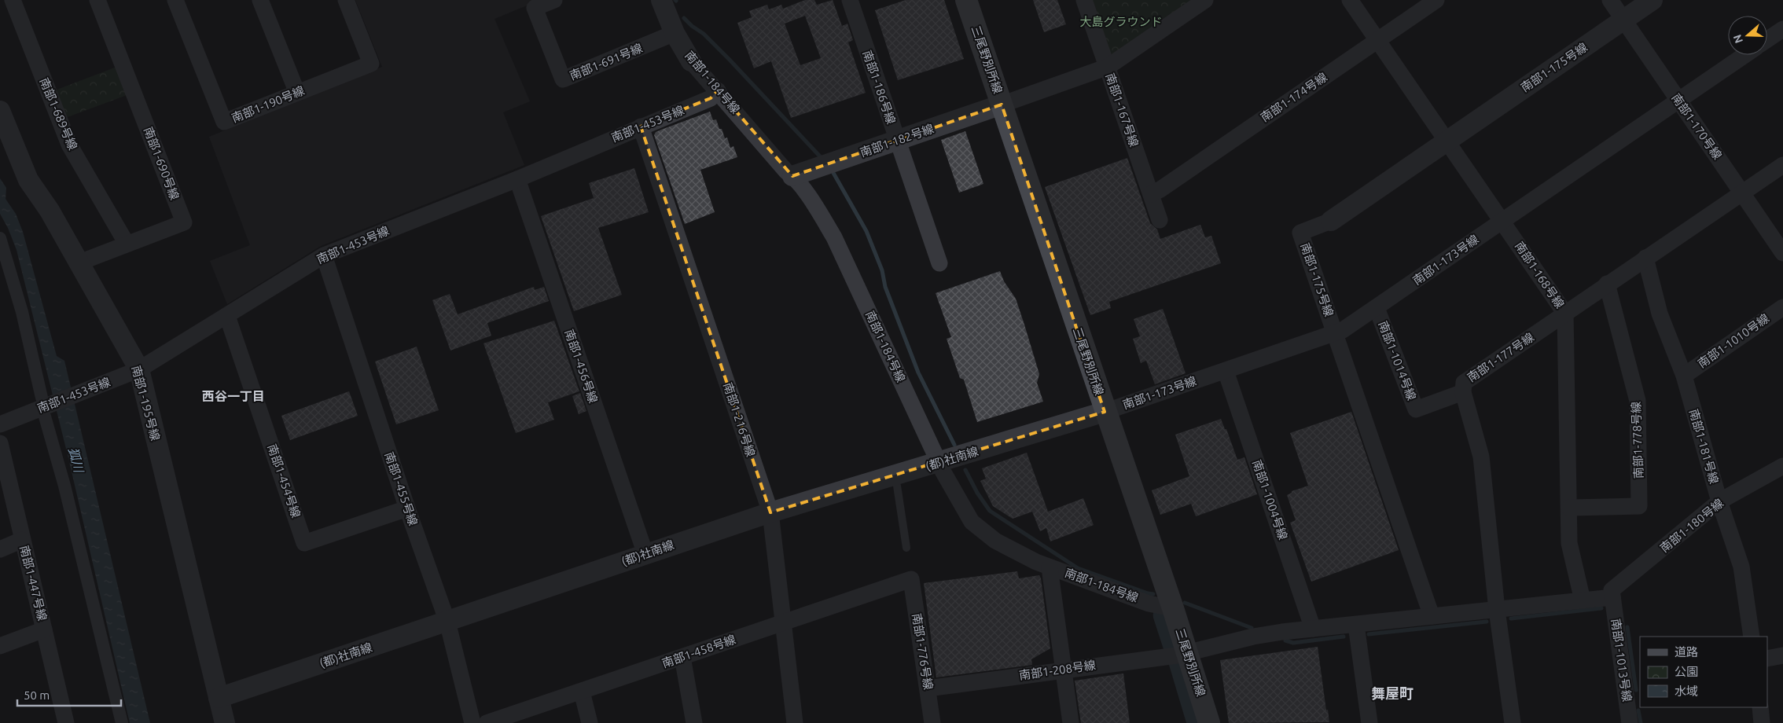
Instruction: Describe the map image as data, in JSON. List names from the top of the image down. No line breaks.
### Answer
{"streets":{"main road":["三尾野別所線"],"street":["南部1-691号線","南部1-175号線","南部1-184号線","南部1-186号線","南部1-174号線","南部1-190号線","南部1-167号線","南部1-689号線","南部1-453号線","南部1-170号線","南部1-182号線","南部1-690号線","南部1-173号線","南部1-168号線","南部1-1010号線","南部1-177号線","南部1-1014号線","南部1-456号線","南部1-195号線","南部1-216号線","南部1-778号線","南部1-181号線","(都)社南線","南部1-454号線","南部1-455号線","南部1-1004号線","南部1-180号線","南部1-447号線","南部1-458号線","南部1-776号線","南部1-1013号線","南部1-208号線"]},"crossings":[["三尾野別所線","南部1-184号線"],["三尾野別所線","南部1-182号線"],["三尾野別所線","南部1-173号線"],["三尾野別所線","(都)社南線"],["三尾野別所線","南部1-208号線"],["南部1-691号線","南部1-184号線"],["南部1-175号線","南部1-170号線"],["南部1-175号線","南部1-173号線"],["南部1-175号線","南部1-168号線"],["南部1-175号線","南部1-208号線"],["南部1-184号線","南部1-453号線"],["南部1-184号線","南部1-182号線"],["南部1-184号線","(都)社南線"],["南部1-186号線","南部1-182号線"],["南部1-174号線","南部1-167号線"],["南部1-174号線","南部1-168号線"],["南部1-689号線","南部1-690号線"],["南部1-453号線","南部1-456号線"],["南部1-453号線","南部1-195号線"],["南部1-453号線","南部1-216号線"],["南部1-453号線","南部1-454号線"],["南部1-453号線","南部1-455号線"],["南部1-170号線","南部1-173号線"],["南部1-170号線","南部1-177号線"],["南部1-690号線","南部1-195号線"],["南部1-173号線","南部1-168号線"],["南部1-173号線","南部1-1014号線"],["南部1-173号線","(都)社南線"],["南部1-173号線","南部1-1004号線"],["南部1-168号線","南部1-177号線"],["南部1-168号線","南部1-778号線"],["南部1-168号線","南部1-208号線"],["南部1-1010号線","南部1-181号線"],["南部1-177号線","南部1-1014号線"],["南部1-177号線","南部1-778号線"],["南部1-177号線","南部1-181号線"],["南部1-177号線","南部1-208号線"],["南部1-456号線","(都)社南線"],["南部1-195号線","(都)社南線"],["南部1-216号線","(都)社南線"],["南部1-216号線","南部1-458号線"],["南部1-181号線","南部1-180号線"],["(都)社南線","南部1-455号線"],["南部1-454号線","南部1-455号線"],["南部1-1004号線","南部1-208号線"],["南部1-180号線","南部1-1013号線"],["南部1-180号線","南部1-208号線"],["南部1-458号線","南部1-776号線"],["南部1-776号線","南部1-208号線"],["南部1-1013号線","南部1-208号線"]],"districts":["西谷一丁目","舞屋町"],"water":["狐川"],"parks":["大島グラウンド"],"legend":["道路","公園","水域"],"scale_bar":"50 m","north":"left"}
